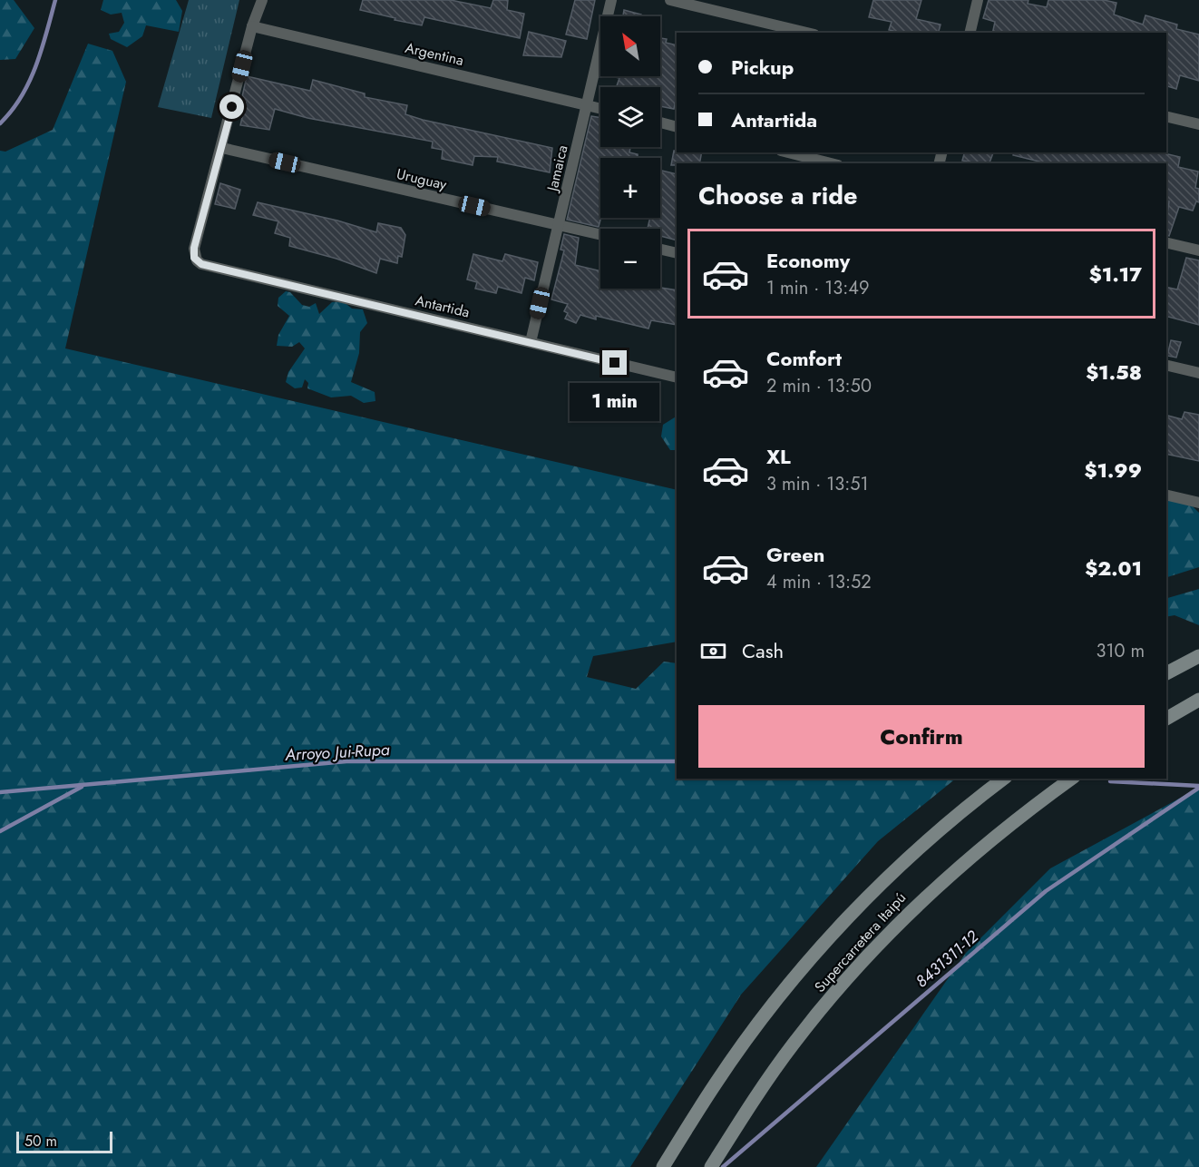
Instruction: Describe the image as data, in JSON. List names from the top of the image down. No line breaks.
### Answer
{"streets":{"street":["Argentina","Jamaica","Uruguay","Antartida","Supercarretera Itaipú"]},"crossings":[["Argentina","Jamaica"],["Jamaica","Uruguay"],["Jamaica","Antartida"],["Uruguay","Antartida"]],"water":["Arroyo Jui-Rupa","8431311-12"],"scale_bar":"50 m","north":"top left","page":{"map_buttons":["+","−"],"banner":["Pickup","Antartida"],"heading":"Choose a ride","list":[{"name":"Economy","note":"1 min · 13:49","value":"$1.17"},{"name":"Comfort","note":"2 min · 13:50","value":"$1.58"},{"name":"XL","note":"3 min · 13:51","value":"$1.99"},{"name":"Green","note":"4 min · 13:52","value":"$2.01"}],"bubble":"1 min","pay":["Cash","310 m"],"buttons":"Confirm","scale":"50 m"}}
